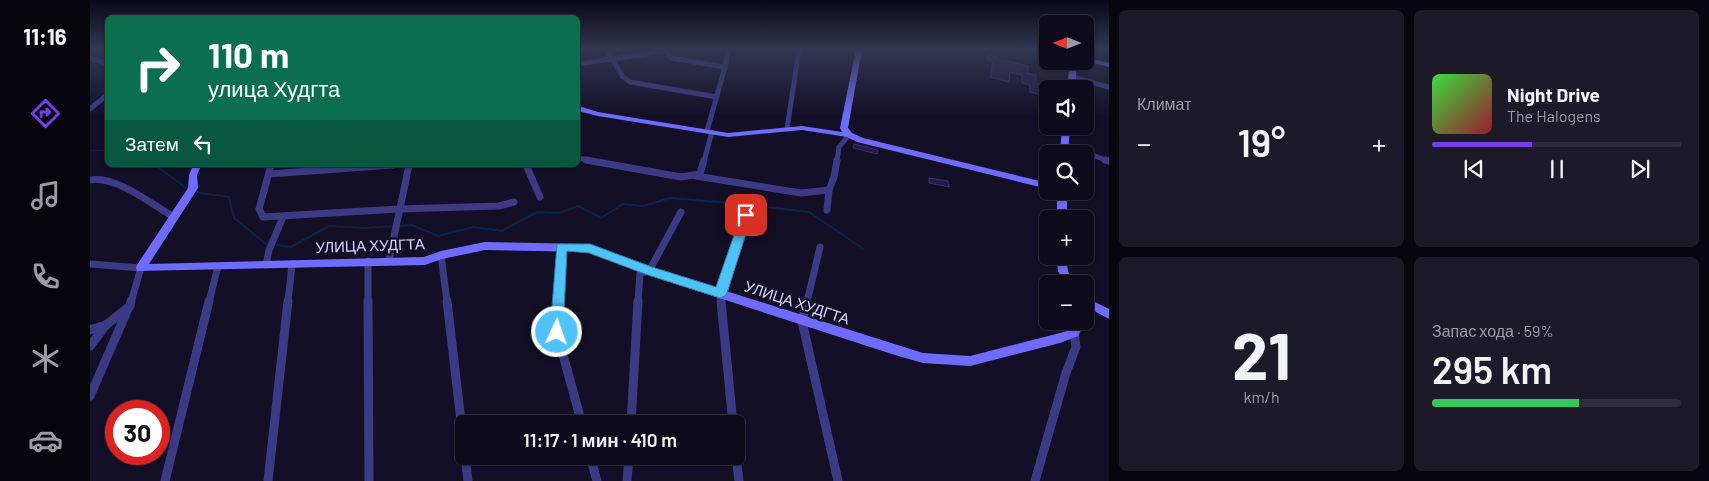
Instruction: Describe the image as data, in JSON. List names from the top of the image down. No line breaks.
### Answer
{"streets":{"street":["УЛИЦА ХУДГТА"]},"north":"left","page":{"tabs":"11:16","tile":["Климат",["21","km/h"],["Запас хода · 59%","295 km"]],"map_buttons":["+","−"],"turn":["110 m","улица Худгта"],"song":["Night Drive","The Halogens"],"then":"Затем","heat":["−","19°","+"],"limit":"30","trip":"11:17 · 1 мин · 410 m"}}
